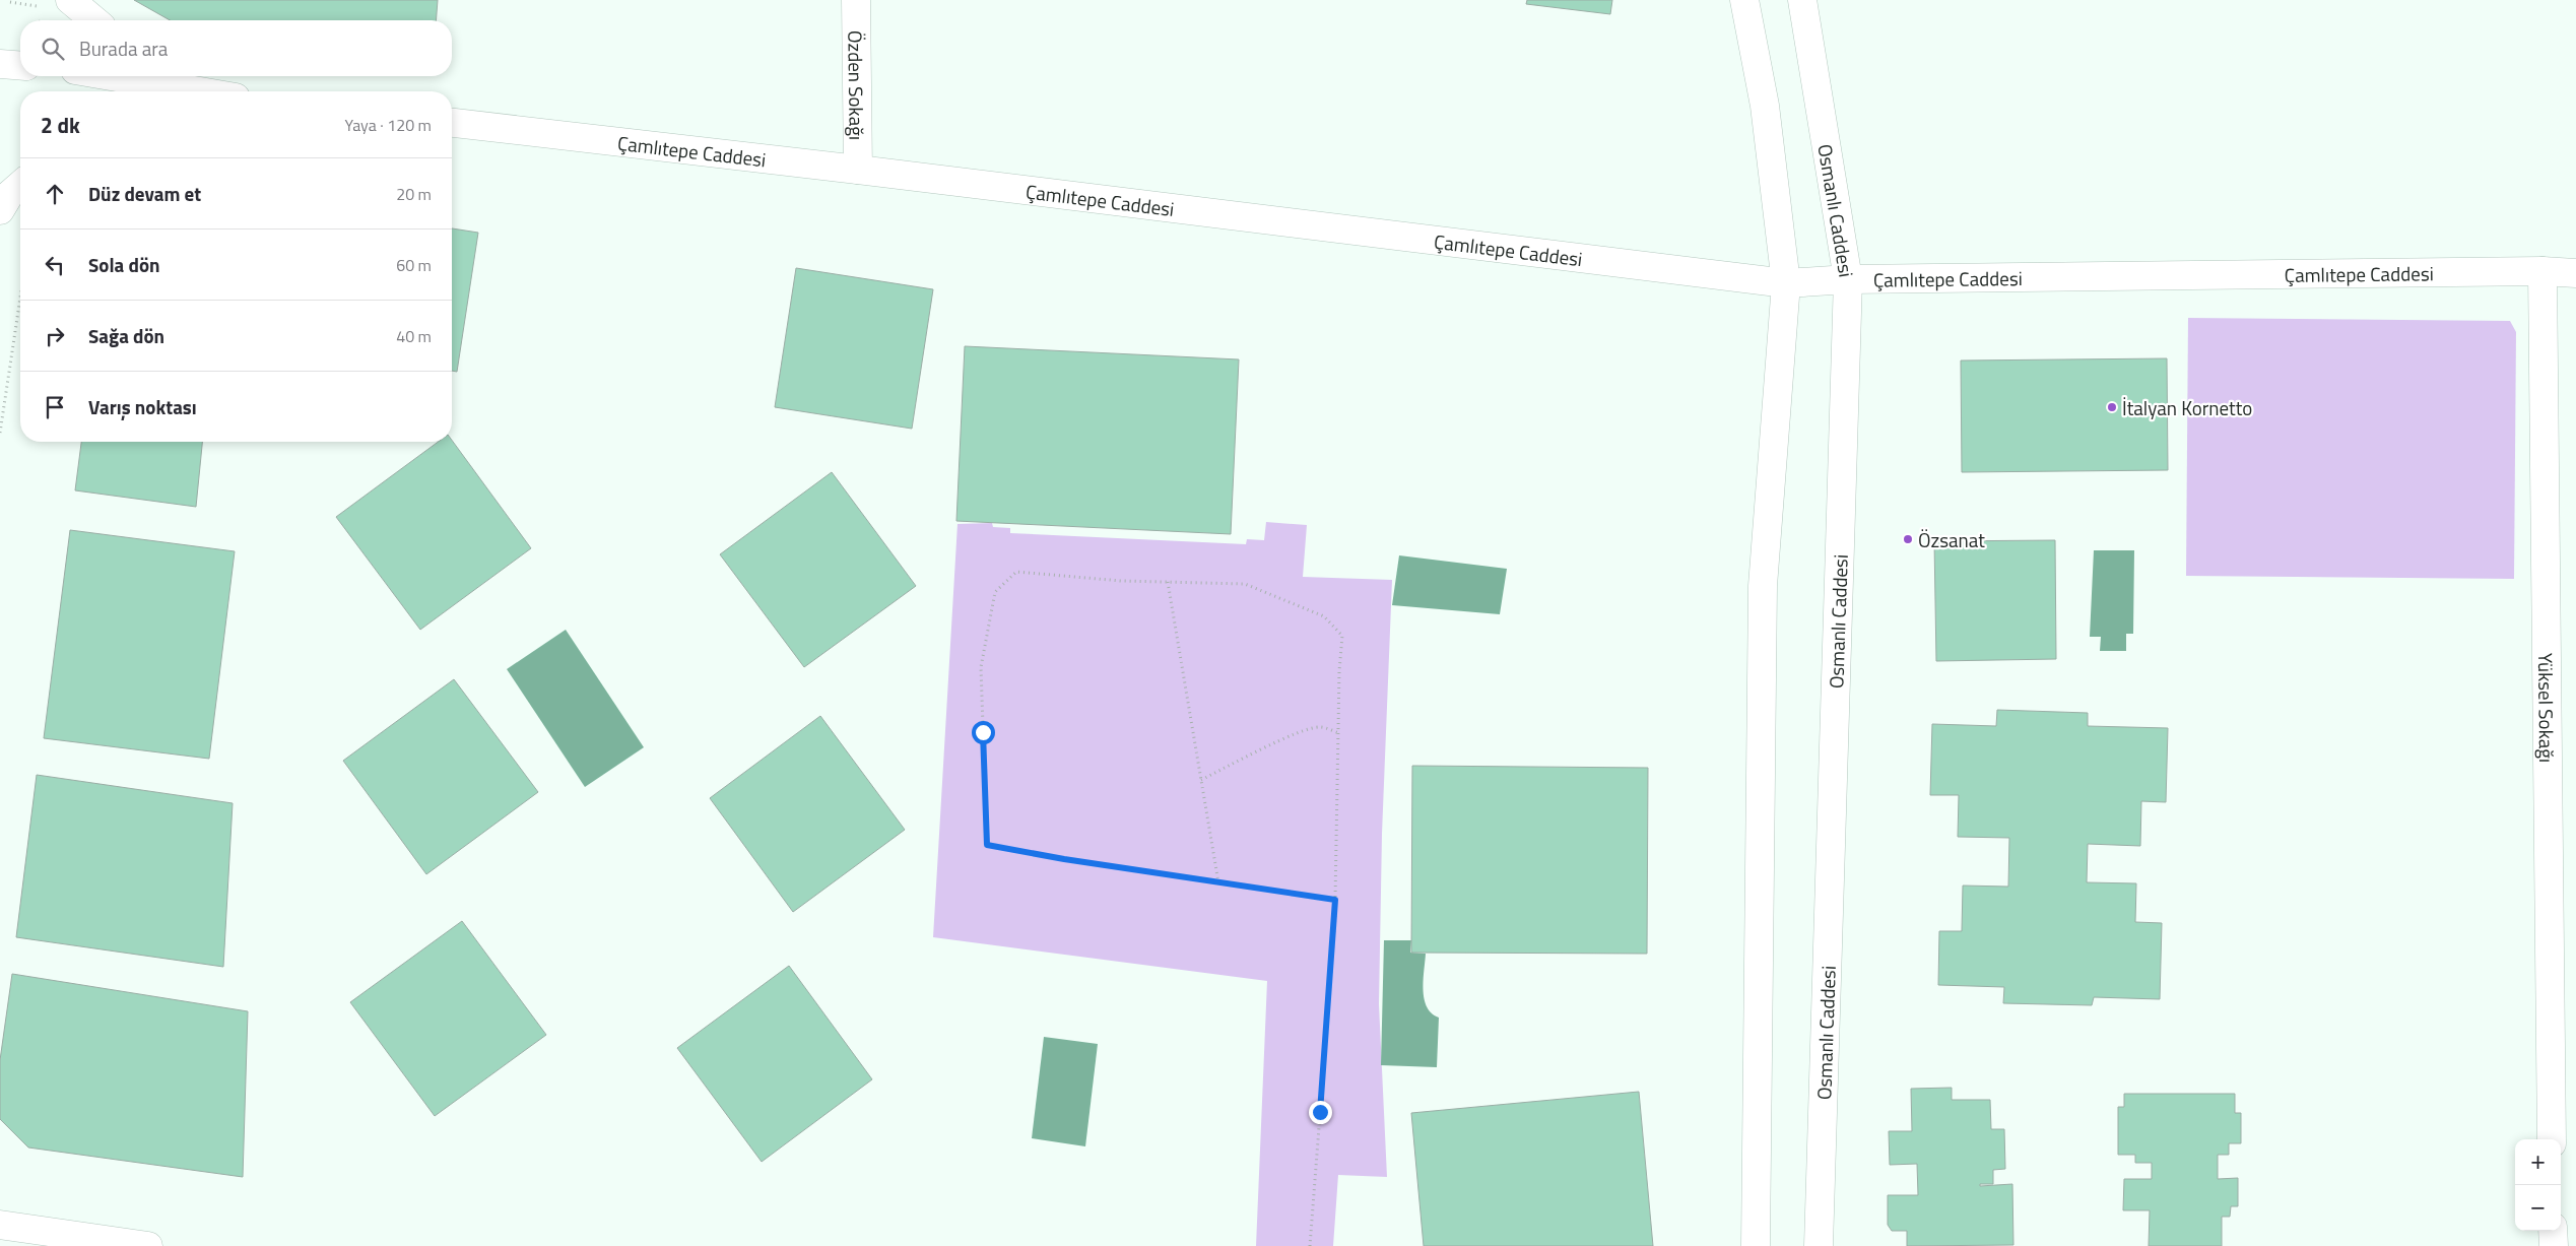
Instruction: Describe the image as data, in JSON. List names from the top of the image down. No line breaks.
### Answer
{"streets":{"street":["Özden Sokağı","Çamlıtepe Caddesi","Osmanlı Caddesi","Yüksel Sokağı"]},"crossings":[["Özden Sokağı","Çamlıtepe Caddesi"],["Çamlıtepe Caddesi","Osmanlı Caddesi"],["Çamlıtepe Caddesi","Yüksel Sokağı"]],"places":["İtalyan Kornetto","Özsanat"],"page":{"search":"Burada ara","heading":["2 dk","Yaya · 120 m"],"list":[["Düz devam et","20 m"],["Sola dön","60 m"],["Sağa dön","40 m"],"Varış noktası"],"map_buttons":["+","−"]}}
